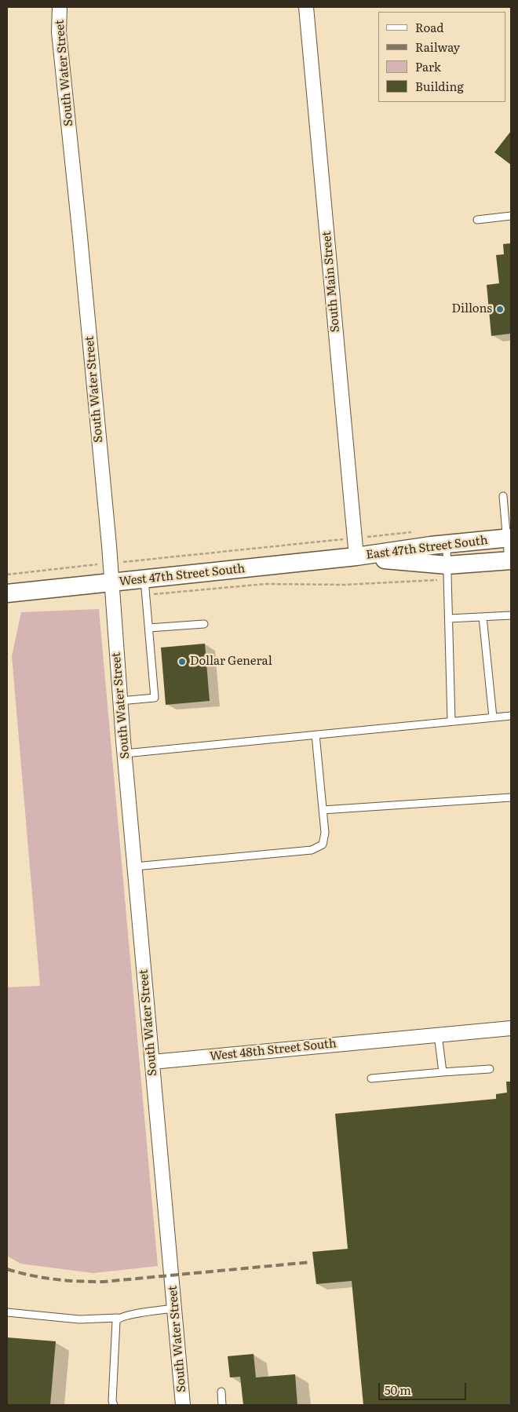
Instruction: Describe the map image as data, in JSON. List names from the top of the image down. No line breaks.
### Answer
{"streets":{"street":["South Water Street","South Main Street","East 47th Street South","West 47th Street South","West 48th Street South"]},"crossings":[["South Water Street","West 47th Street South"],["South Water Street","West 48th Street South"],["South Main Street","East 47th Street South"],["South Main Street","West 47th Street South"],["East 47th Street South","West 47th Street South"]],"places":["Dillons","Dollar General"],"legend":["Road","Railway","Park","Building"],"scale_bar":"50 m"}
